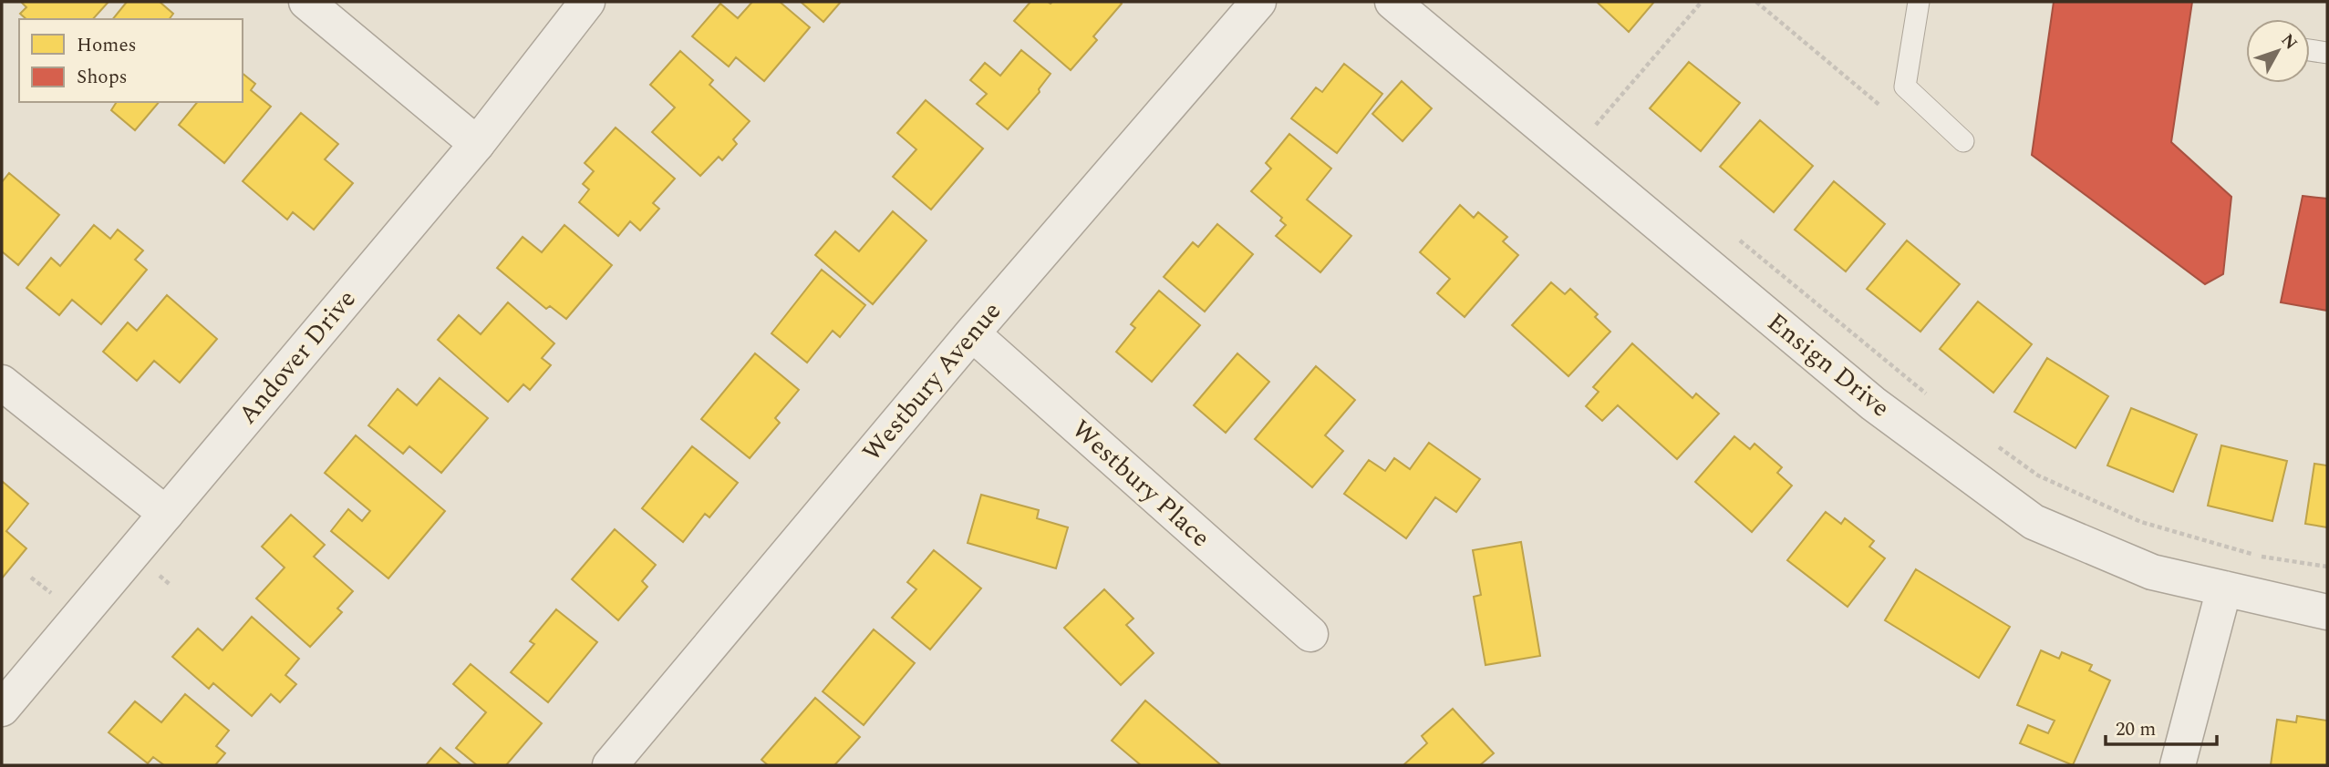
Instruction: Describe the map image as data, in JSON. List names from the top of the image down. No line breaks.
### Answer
{"streets":{"street":["Andover Drive","Ensign Drive","Westbury Avenue","Westbury Place"]},"crossings":[["Westbury Avenue","Westbury Place"]],"legend":["Homes","Shops"],"scale_bar":"20 m","north":"top right"}
